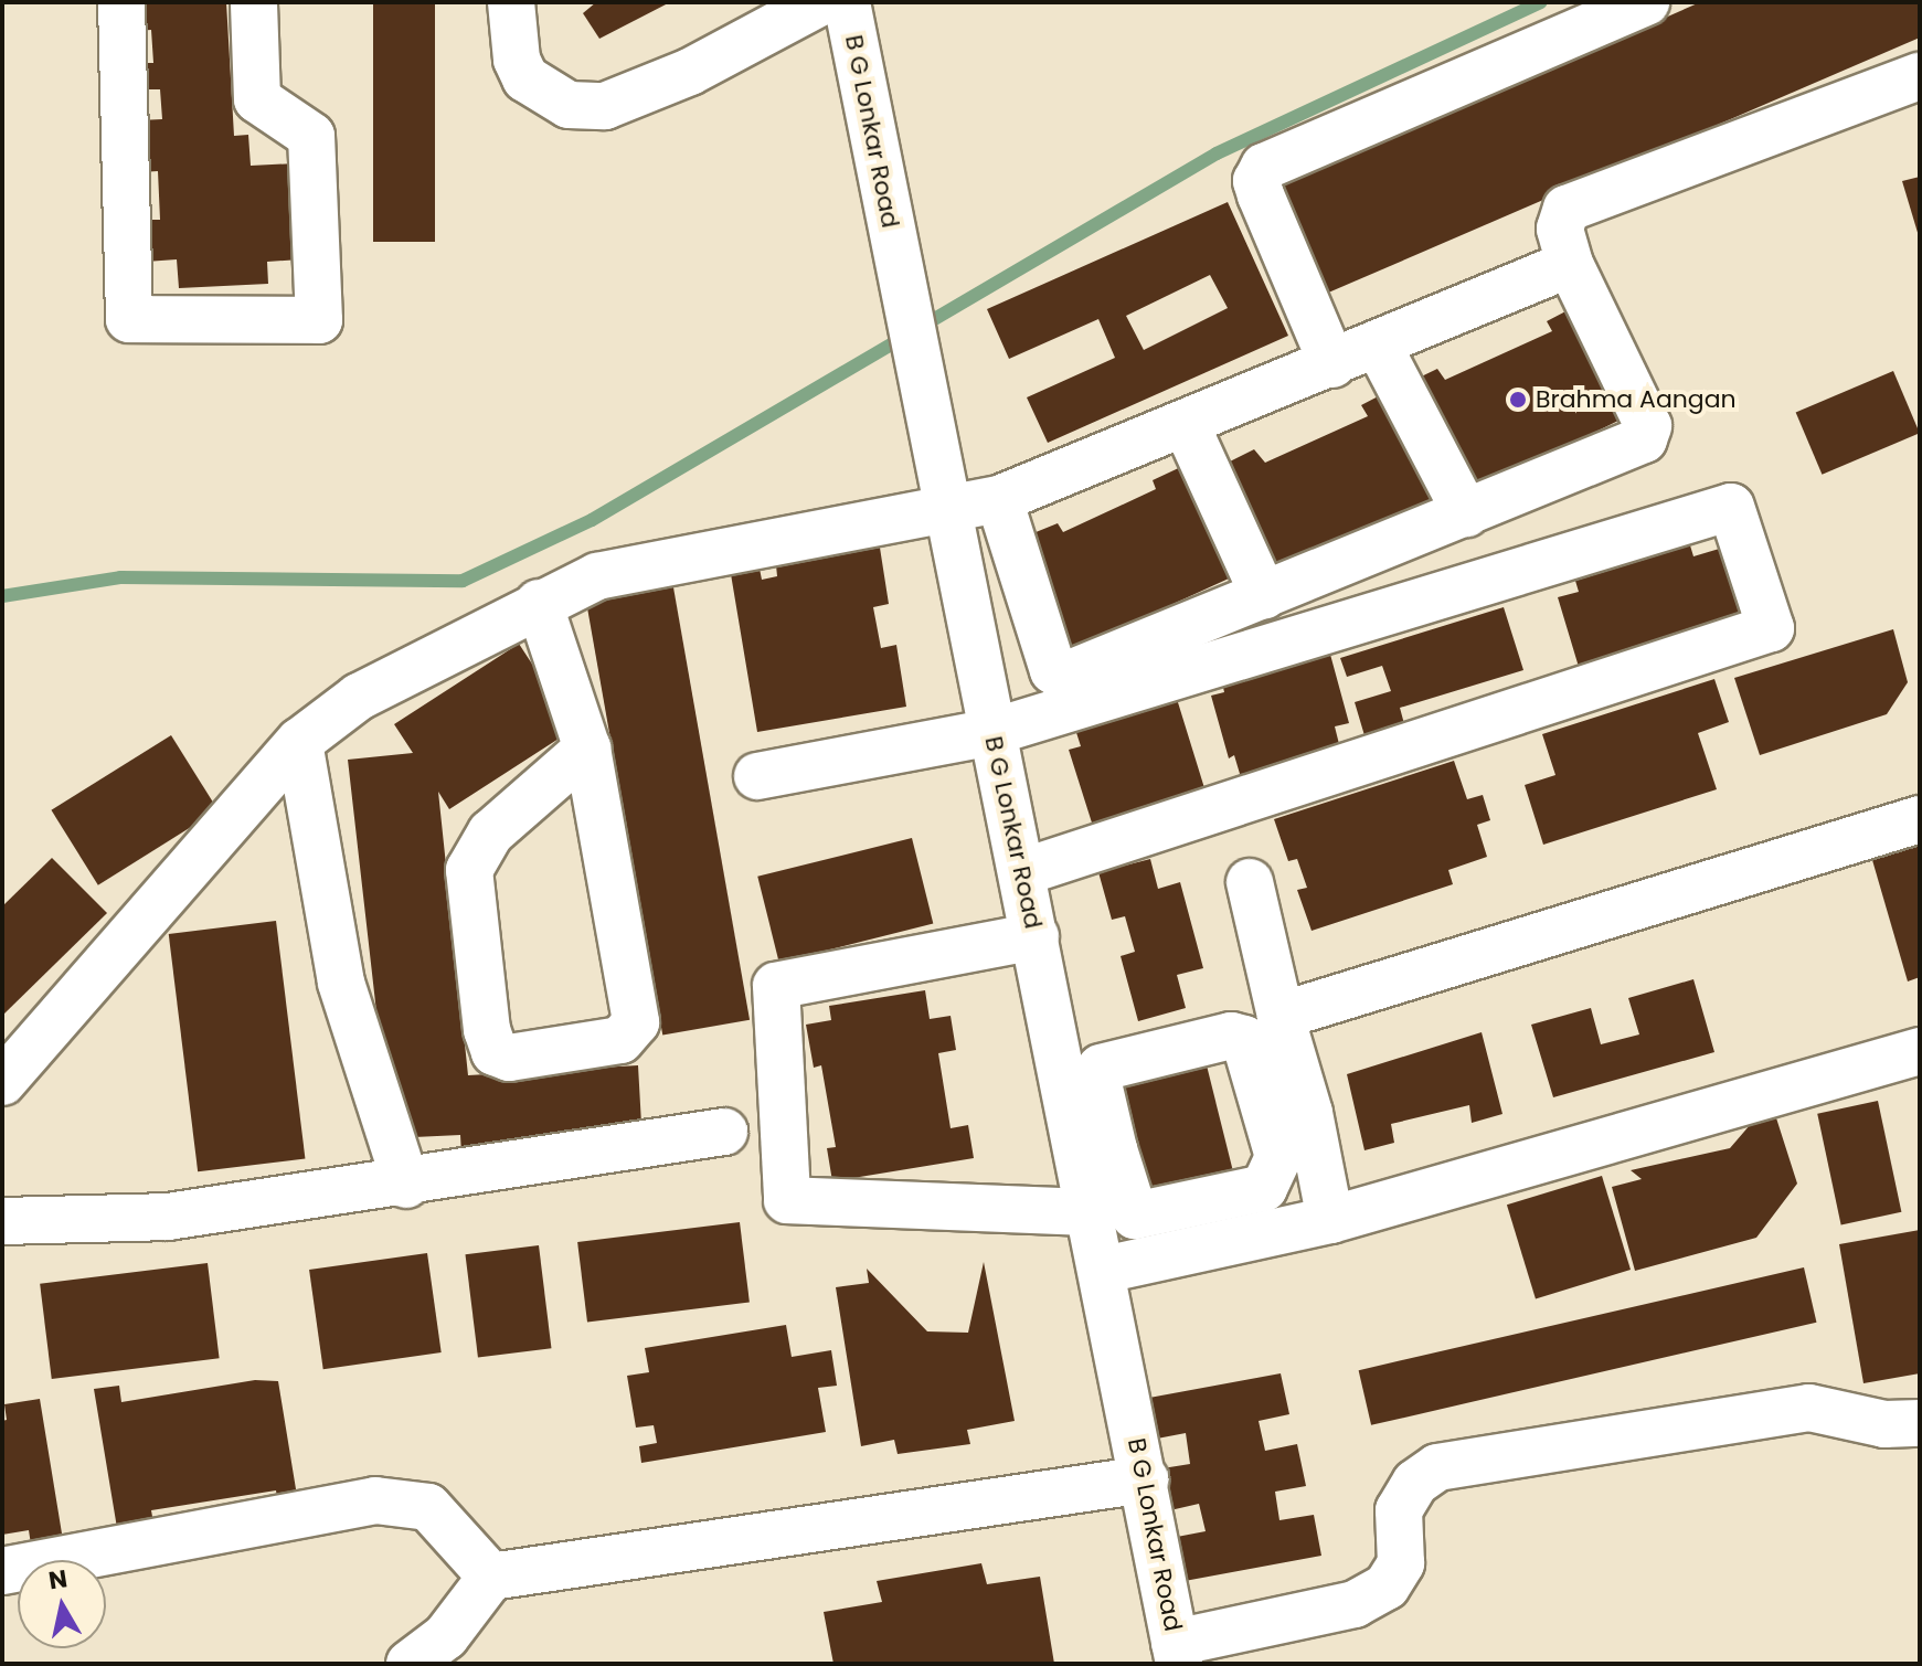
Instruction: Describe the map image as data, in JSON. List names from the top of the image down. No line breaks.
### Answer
{"streets":{"street":["B G Lonkar Road"]},"places":["Brahma Aangan"],"north":"top"}
